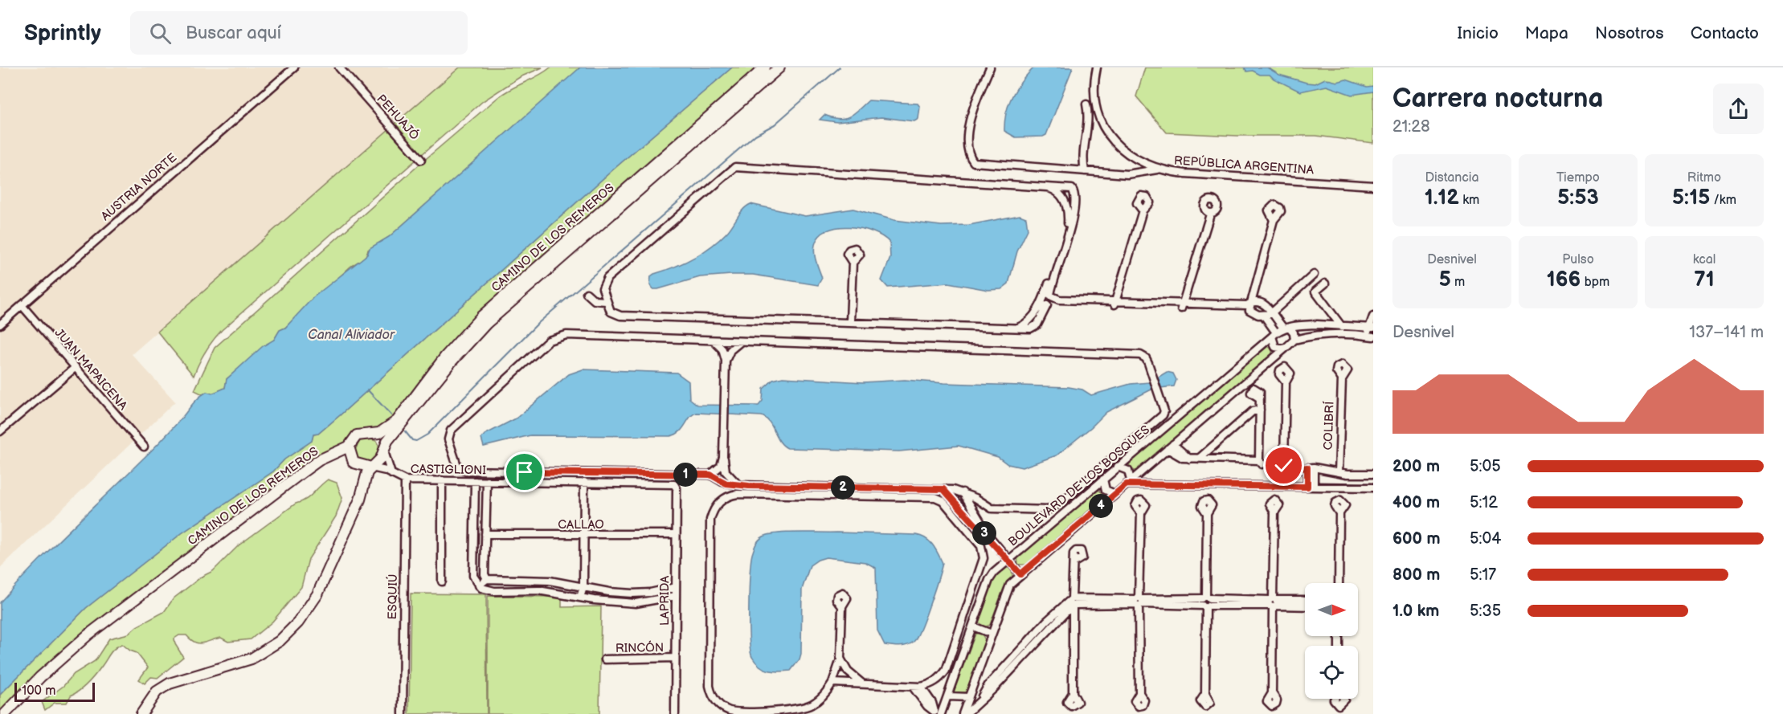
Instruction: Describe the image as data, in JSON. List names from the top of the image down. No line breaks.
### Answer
{"streets":{"main road":["CAMINO DE LOS REMEROS"],"street":["PEHUAJÓ","REPÚBLICA ARGENTINA","AUSTRIA NORTE","JUAN MAPAICENA","COLIBRÍ","CASTIGLIONI","BOULEVARD DE LOS BOSQUES","CALLAO","ESQUIÚ","LAPRIDA","RINCÓN"]},"crossings":[["AUSTRIA NORTE","JUAN MAPAICENA"],["CAMINO DE LOS REMEROS","CASTIGLIONI"],["CASTIGLIONI","ESQUIÚ"],["CASTIGLIONI","LAPRIDA"],["CALLAO","LAPRIDA"],["LAPRIDA","RINCÓN"]],"water":["Canal Aliviador"],"scale_bar":"100 m","north":"right","page":{"header":"Sprintly","search":"Buscar aquí","nav":["Inicio","Mapa","Nosotros","Contacto"],"heading":["Carrera nocturna","21:28"],"stats":[["Distancia","1.12 km"],["Tiempo","5:53"],["Ritmo","5:15 /km"],["Desnivel","5 m"],["Pulso","166 bpm"],["kcal","71"]],"chart":["Desnivel","137–141 m"],"list":[{"name":"200 m","note":"5:05"},{"name":"400 m","note":"5:12"},{"name":"600 m","note":"5:04"},{"name":"800 m","note":"5:17"},{"name":"1.0 km","note":"5:35"}],"pins":["1","2","4","3"],"scale":"100 m"}}
